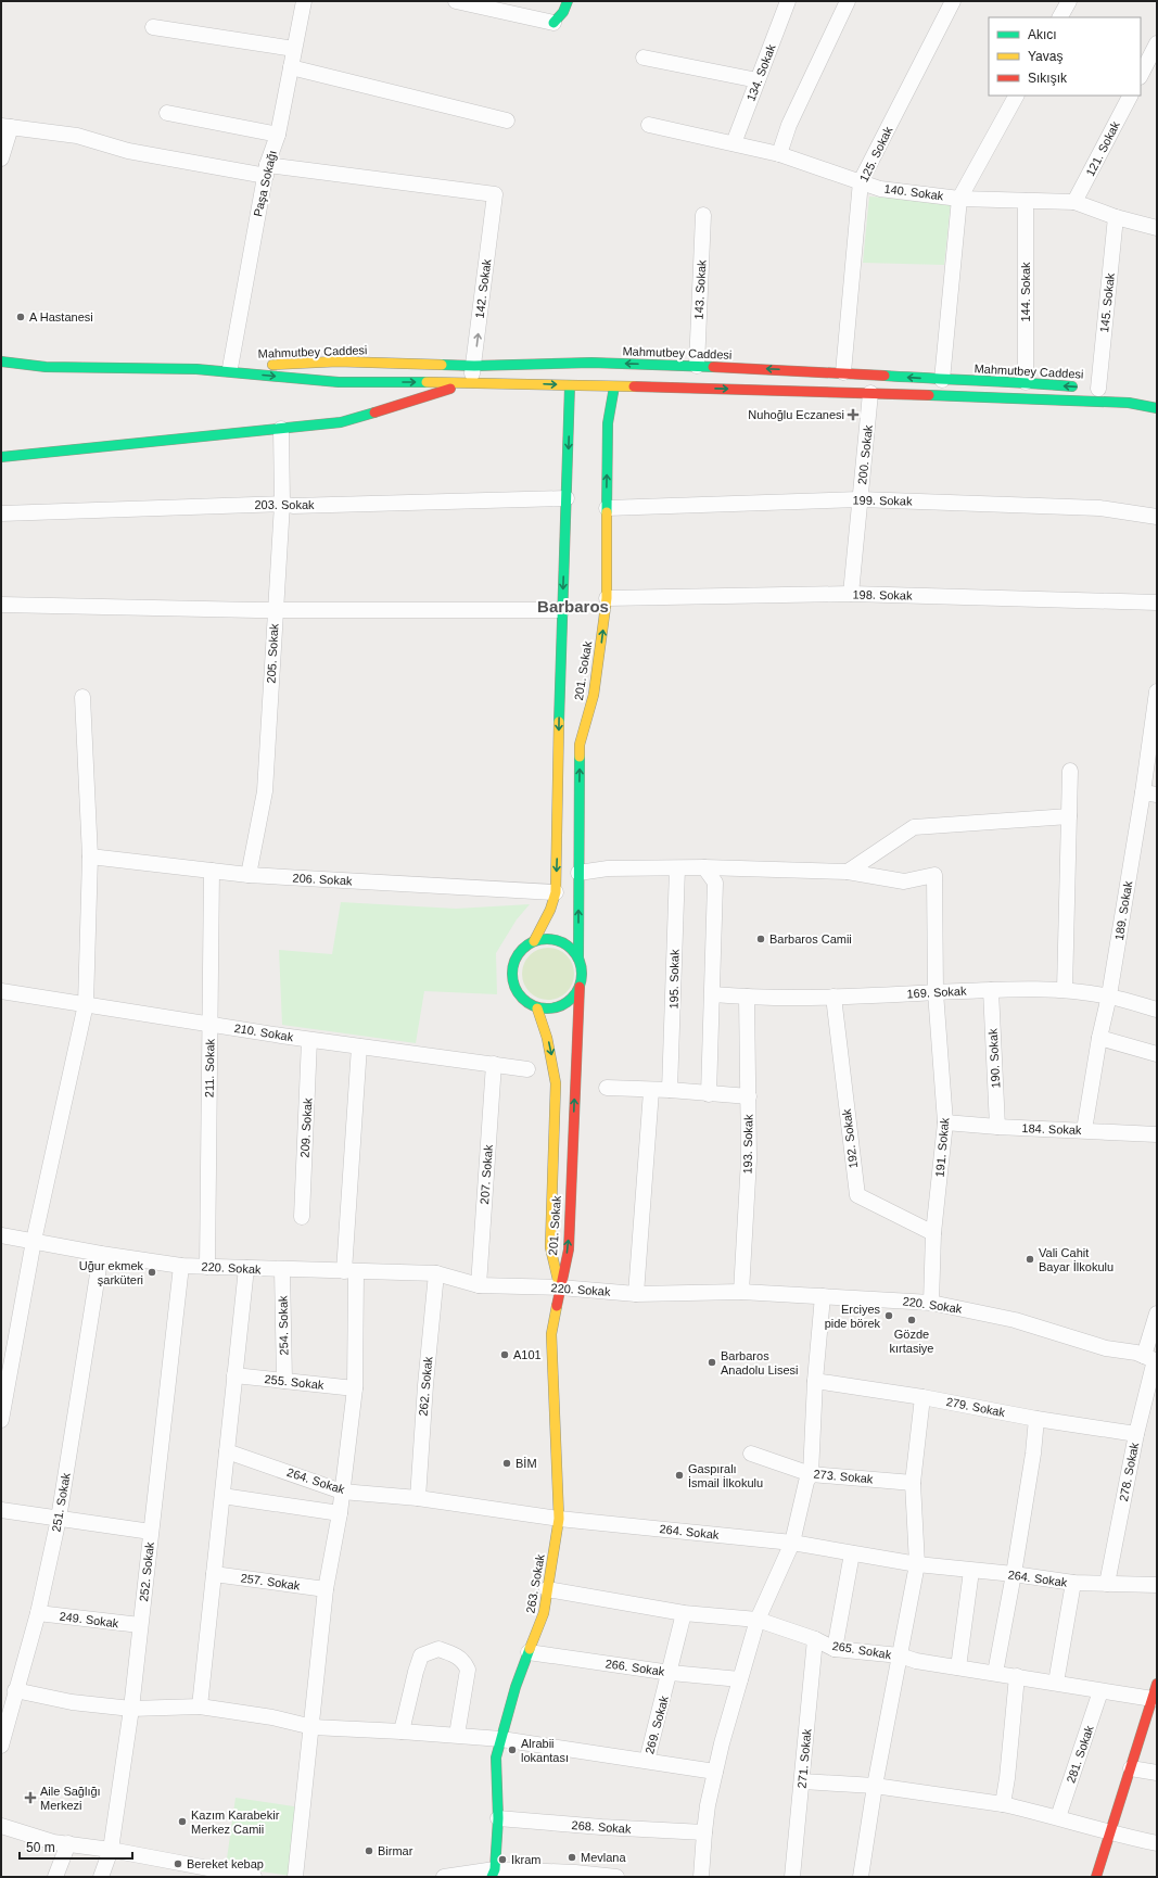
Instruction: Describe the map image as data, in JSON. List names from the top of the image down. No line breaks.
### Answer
{"streets":{"street":["134. Sokak","121. Sokak","125. Sokak","Paşa Sokağı","140. Sokak","142. Sokak","143. Sokak","144. Sokak","145. Sokak","Mahmutbey Caddesi","200. Sokak","199. Sokak","203. Sokak","198. Sokak","205. Sokak","201. Sokak","206. Sokak","189. Sokak","195. Sokak","169. Sokak","210. Sokak","190. Sokak","211. Sokak","209. Sokak","184. Sokak","192. Sokak","193. Sokak","191. Sokak","207. Sokak","220. Sokak","254. Sokak","255. Sokak","262. Sokak","279. Sokak","278. Sokak","273. Sokak","264. Sokak","251. Sokak","252. Sokak","257. Sokak","263. Sokak","249. Sokak","265. Sokak","266. Sokak","269. Sokak","281. Sokak","271. Sokak","268. Sokak"]},"crossings":[["134. Sokak","140. Sokak"],["121. Sokak","140. Sokak"],["125. Sokak","140. Sokak"],["125. Sokak","Mahmutbey Caddesi"],["Paşa Sokağı","142. Sokak"],["Paşa Sokağı","Mahmutbey Caddesi"],["140. Sokak","144. Sokak"],["140. Sokak","145. Sokak"],["142. Sokak","Mahmutbey Caddesi"],["143. Sokak","Mahmutbey Caddesi"],["144. Sokak","Mahmutbey Caddesi"],["145. Sokak","Mahmutbey Caddesi"],["Mahmutbey Caddesi","200. Sokak"],["Mahmutbey Caddesi","201. Sokak"],["200. Sokak","199. Sokak"],["200. Sokak","198. Sokak"],["199. Sokak","201. Sokak"],["203. Sokak","205. Sokak"],["203. Sokak","201. Sokak"],["198. Sokak","201. Sokak"],["205. Sokak","206. Sokak"],["201. Sokak","206. Sokak"],["201. Sokak","220. Sokak"],["201. Sokak","263. Sokak"],["206. Sokak","211. Sokak"],["189. Sokak","169. Sokak"],["189. Sokak","184. Sokak"],["169. Sokak","190. Sokak"],["169. Sokak","192. Sokak"],["169. Sokak","193. Sokak"],["169. Sokak","191. Sokak"],["210. Sokak","211. Sokak"],["210. Sokak","209. Sokak"],["210. Sokak","207. Sokak"],["190. Sokak","184. Sokak"],["211. Sokak","220. Sokak"],["184. Sokak","191. Sokak"],["192. Sokak","191. Sokak"],["193. Sokak","220. Sokak"],["191. Sokak","220. Sokak"],["207. Sokak","220. Sokak"],["220. Sokak","254. Sokak"],["220. Sokak","262. Sokak"],["220. Sokak","278. Sokak"],["220. Sokak","251. Sokak"],["220. Sokak","252. Sokak"],["220. Sokak","263. Sokak"],["254. Sokak","255. Sokak"],["262. Sokak","264. Sokak"],["279. Sokak","278. Sokak"],["278. Sokak","264. Sokak"],["264. Sokak","263. Sokak"],["251. Sokak","249. Sokak"],["252. Sokak","249. Sokak"],["263. Sokak","265. Sokak"],["263. Sokak","266. Sokak"],["263. Sokak","268. Sokak"],["265. Sokak","269. Sokak"],["265. Sokak","281. Sokak"],["265. Sokak","271. Sokak"],["266. Sokak","269. Sokak"]],"districts":["Barbaros"],"places":{"other":["A Hastanesi","Barbaros Camii","Vali Cahit Bayar İlkokulu","Uğur ekmek şarküteri","Erciyes pide börek","Gözde kırtasiye","A101","Barbaros Anadolu Lisesi","BİM","Gaspıralı İsmail İlkokulu","Alrabii lokantası","Kazım Karabekir Merkez Camii","Birmar","Mevlana","Ikram","Bereket kebap"],"health":["Nuhoğlu Eczanesi","Aile Sağlığı Merkezi"]},"legend":["Akıcı","Yavaş","Sıkışık"],"scale_bar":"50 m"}
